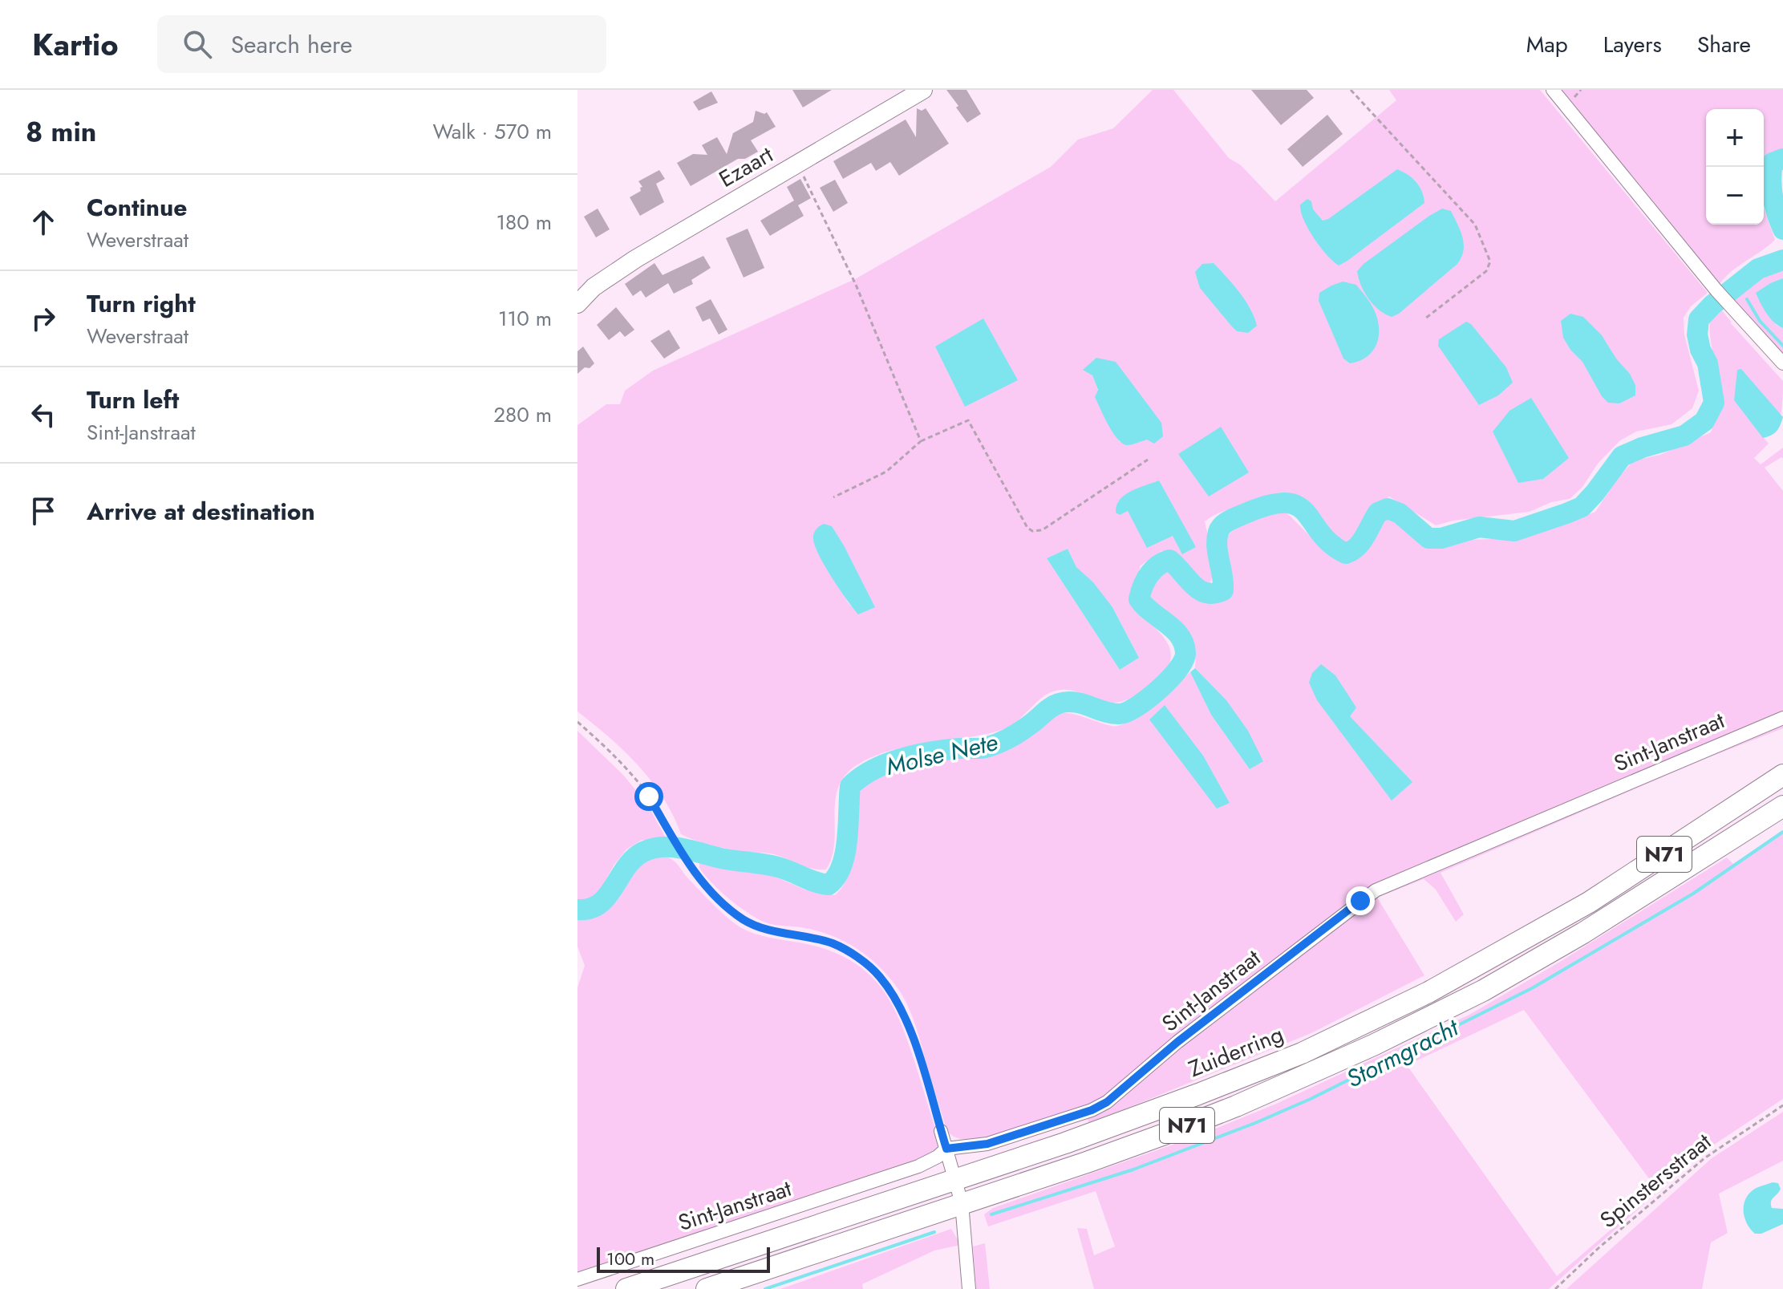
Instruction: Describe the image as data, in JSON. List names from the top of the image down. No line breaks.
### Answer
{"streets":{"highway":["N71","Zuiderring"],"main road":["Ezaart"],"street":["Sint-Janstraat"],"path":["Spinstersstraat"]},"water":["Molse Nete","Stormgracht"],"scale_bar":"100 m","page":{"header":"Kartio","search":"Search here","nav":["Map","Layers","Share"],"heading":["8 min","Walk · 570 m"],"map_buttons":["+","−"],"list":[["Continue","Weverstraat","180 m"],["Turn right","Weverstraat","110 m"],["Turn left","Sint-Janstraat","280 m"],"Arrive at destination"],"scale":"100 m"}}
